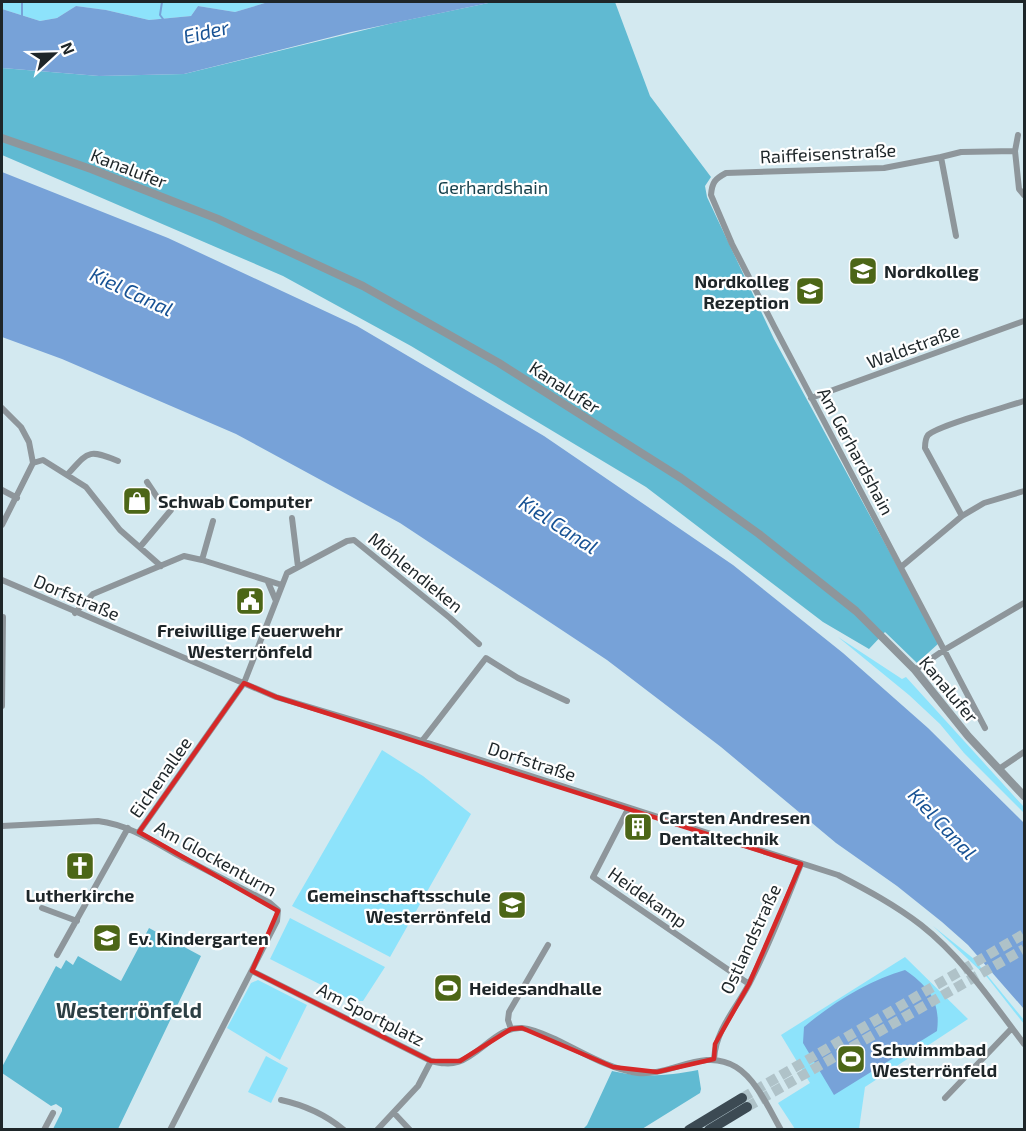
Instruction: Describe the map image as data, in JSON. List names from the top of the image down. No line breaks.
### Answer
{"streets":{"street":["Raiffeisenstraße","Kanalufer","Waldstraße","Am Gerhardshain","Möhlendieken","Dorfstraße","Eichenallee","Am Glockenturm","Heidekamp","Ostlandstraße","Am Sportplatz"]},"crossings":[["Raiffeisenstraße","Am Gerhardshain"],["Waldstraße","Am Gerhardshain"],["Möhlendieken","Eichenallee"],["Dorfstraße","Eichenallee"],["Dorfstraße","Heidekamp"],["Dorfstraße","Ostlandstraße"],["Eichenallee","Am Glockenturm"],["Am Glockenturm","Am Sportplatz"],["Heidekamp","Ostlandstraße"]],"districts":["Westerrönfeld"],"water":["Eider","Kiel Canal"],"parks":["Gerhardshain"],"places":{"school or university":["Nordkolleg","Nordkolleg Rezeption","Gemeinschaftsschule Westerrönfeld","Ev. Kindergarten"],"shop":["Schwab Computer"],"public building":["Freiwillige Feuerwehr Westerrönfeld"],"building":["Carsten Andresen Dentaltechnik"],"church":["Lutherkirche"],"sports":["Heidesandhalle","Schwimmbad Westerrönfeld"]},"north":"right"}
